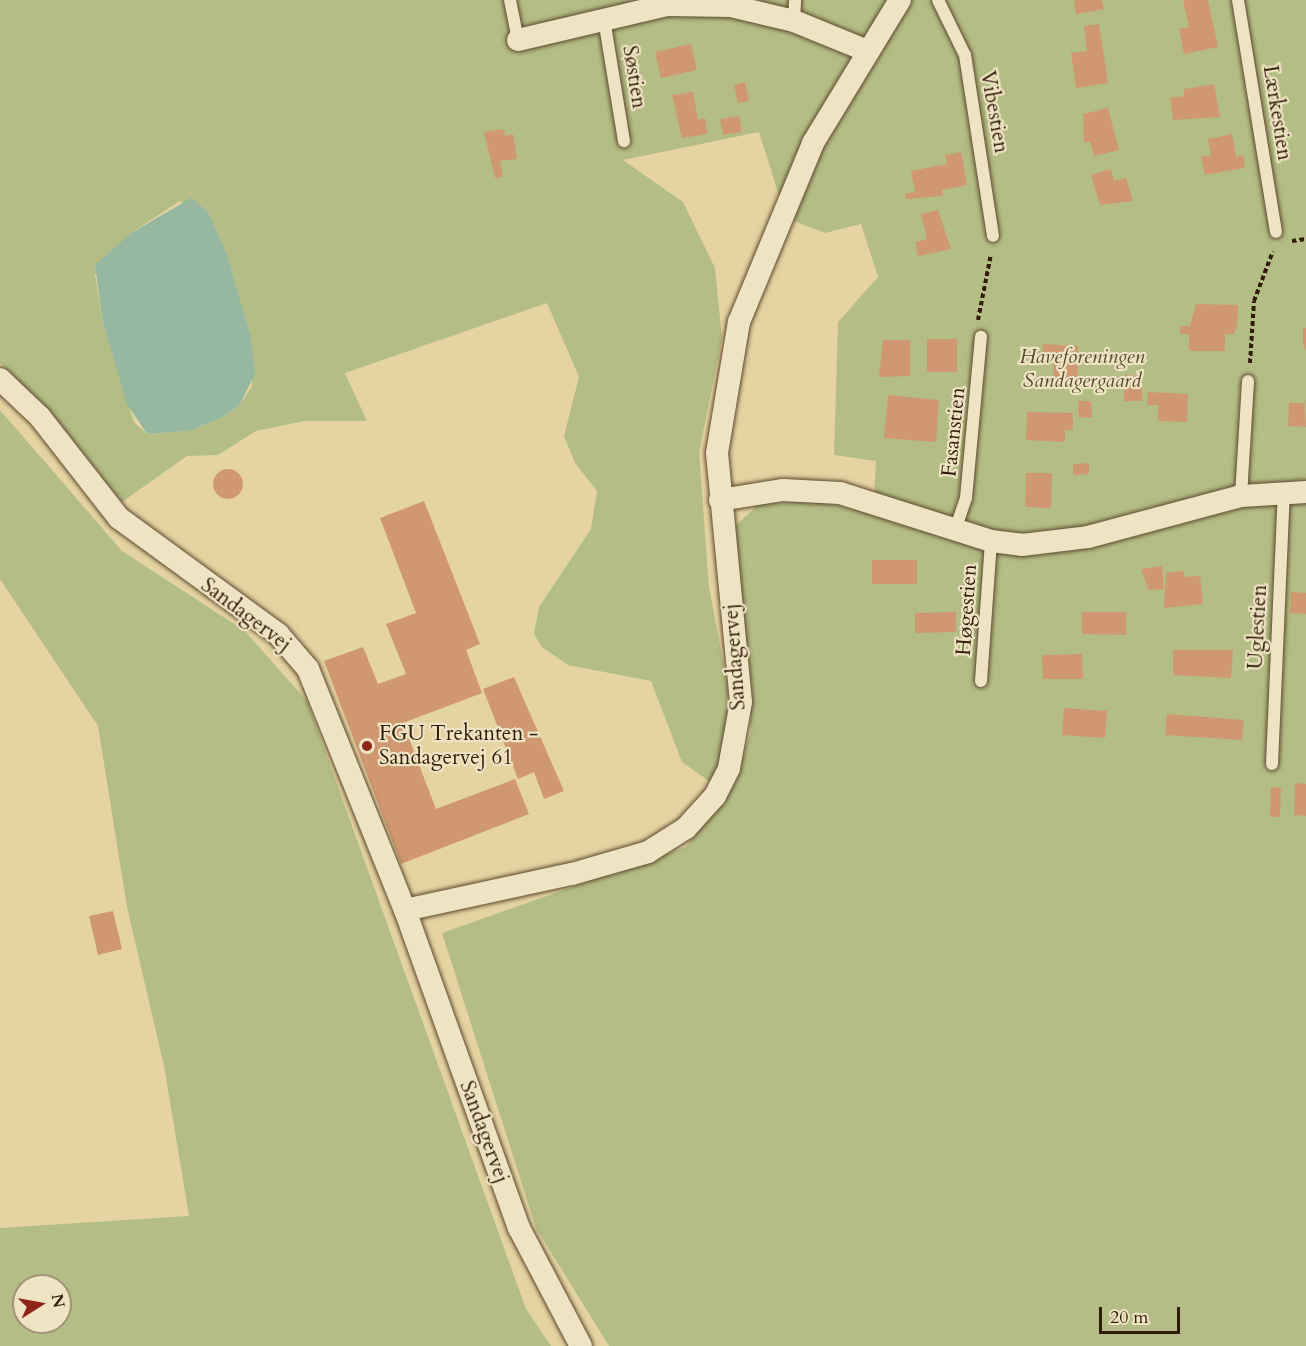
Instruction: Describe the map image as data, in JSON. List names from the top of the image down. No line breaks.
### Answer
{"streets":{"street":["Sandagervej"],"lane":["Søstien","Vibestien","Lærkestien","Fasanstien","Høgestien","Uglestien"]},"parks":["Haveforeningen Sandagergaard"],"places":["FGU Trekanten - Sandagervej 61"],"scale_bar":"20 m","north":"right"}
